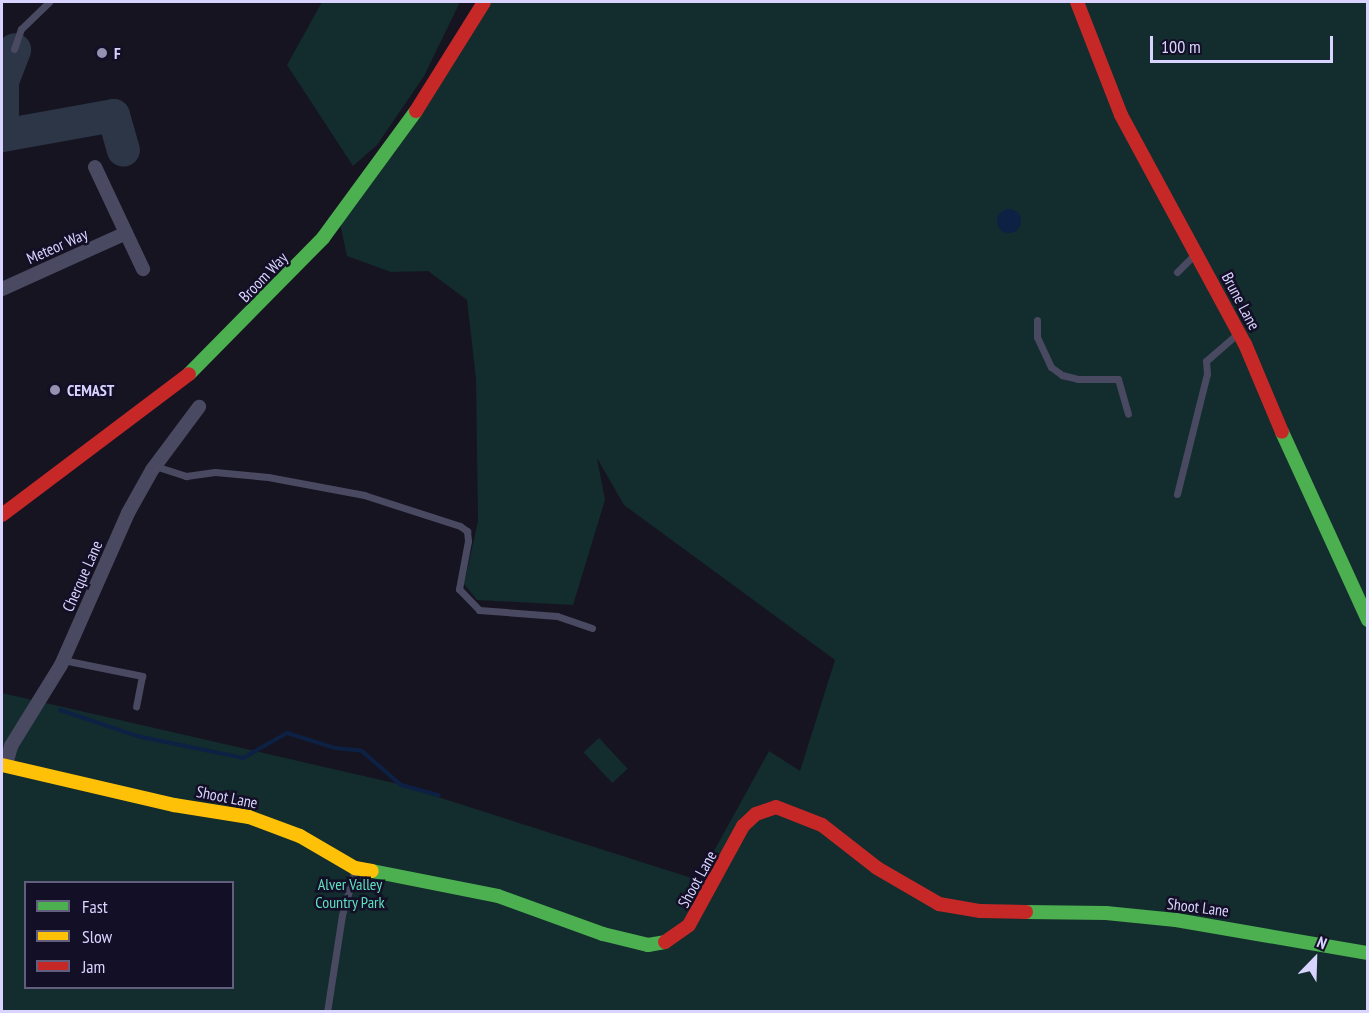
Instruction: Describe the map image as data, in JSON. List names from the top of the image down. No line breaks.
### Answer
{"streets":{"street":["Meteor Way","Broom Way","Brune Lane","Cherque Lane","Shoot Lane"]},"crossings":[["Cherque Lane","Shoot Lane"]],"parks":["Alver Valley Country Park"],"places":["F","CEMAST"],"legend":["Fast","Slow","Jam"],"scale_bar":"100 m","north":"top right"}
